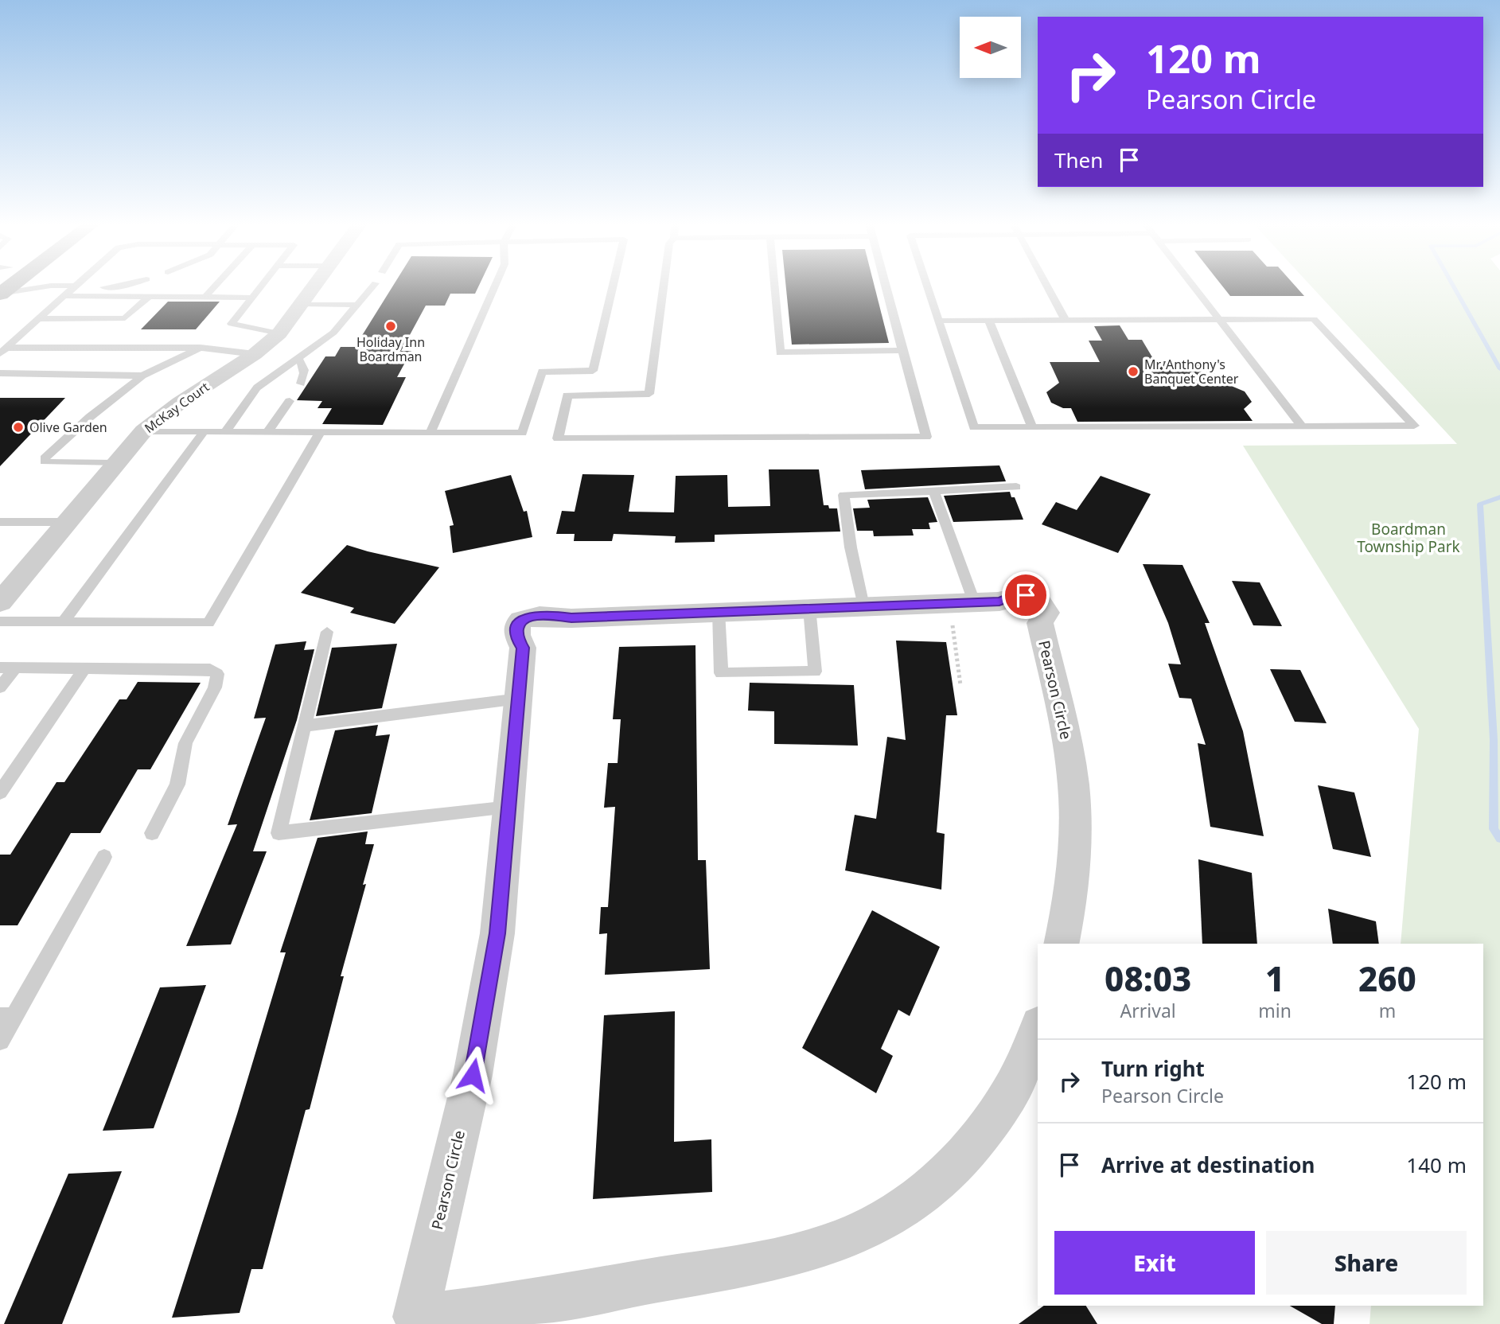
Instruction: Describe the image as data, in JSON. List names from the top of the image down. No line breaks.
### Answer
{"streets":{"street":["McKay Court","Pearson Circle"]},"parks":["Boardman Township Park"],"places":["Holiday Inn Boardman","Mr. Anthony's Banquet Center","Olive Garden"],"north":"left","page":{"turn":["120 m","Pearson Circle"],"then":"Then","eta":["08:03","Arrival","1","min","260","m"],"list":[{"name":"Turn right","note":"Pearson Circle","value":"120 m"},{"name":"Arrive at destination","value":"140 m"}],"buttons":["Exit","Share"]}}
